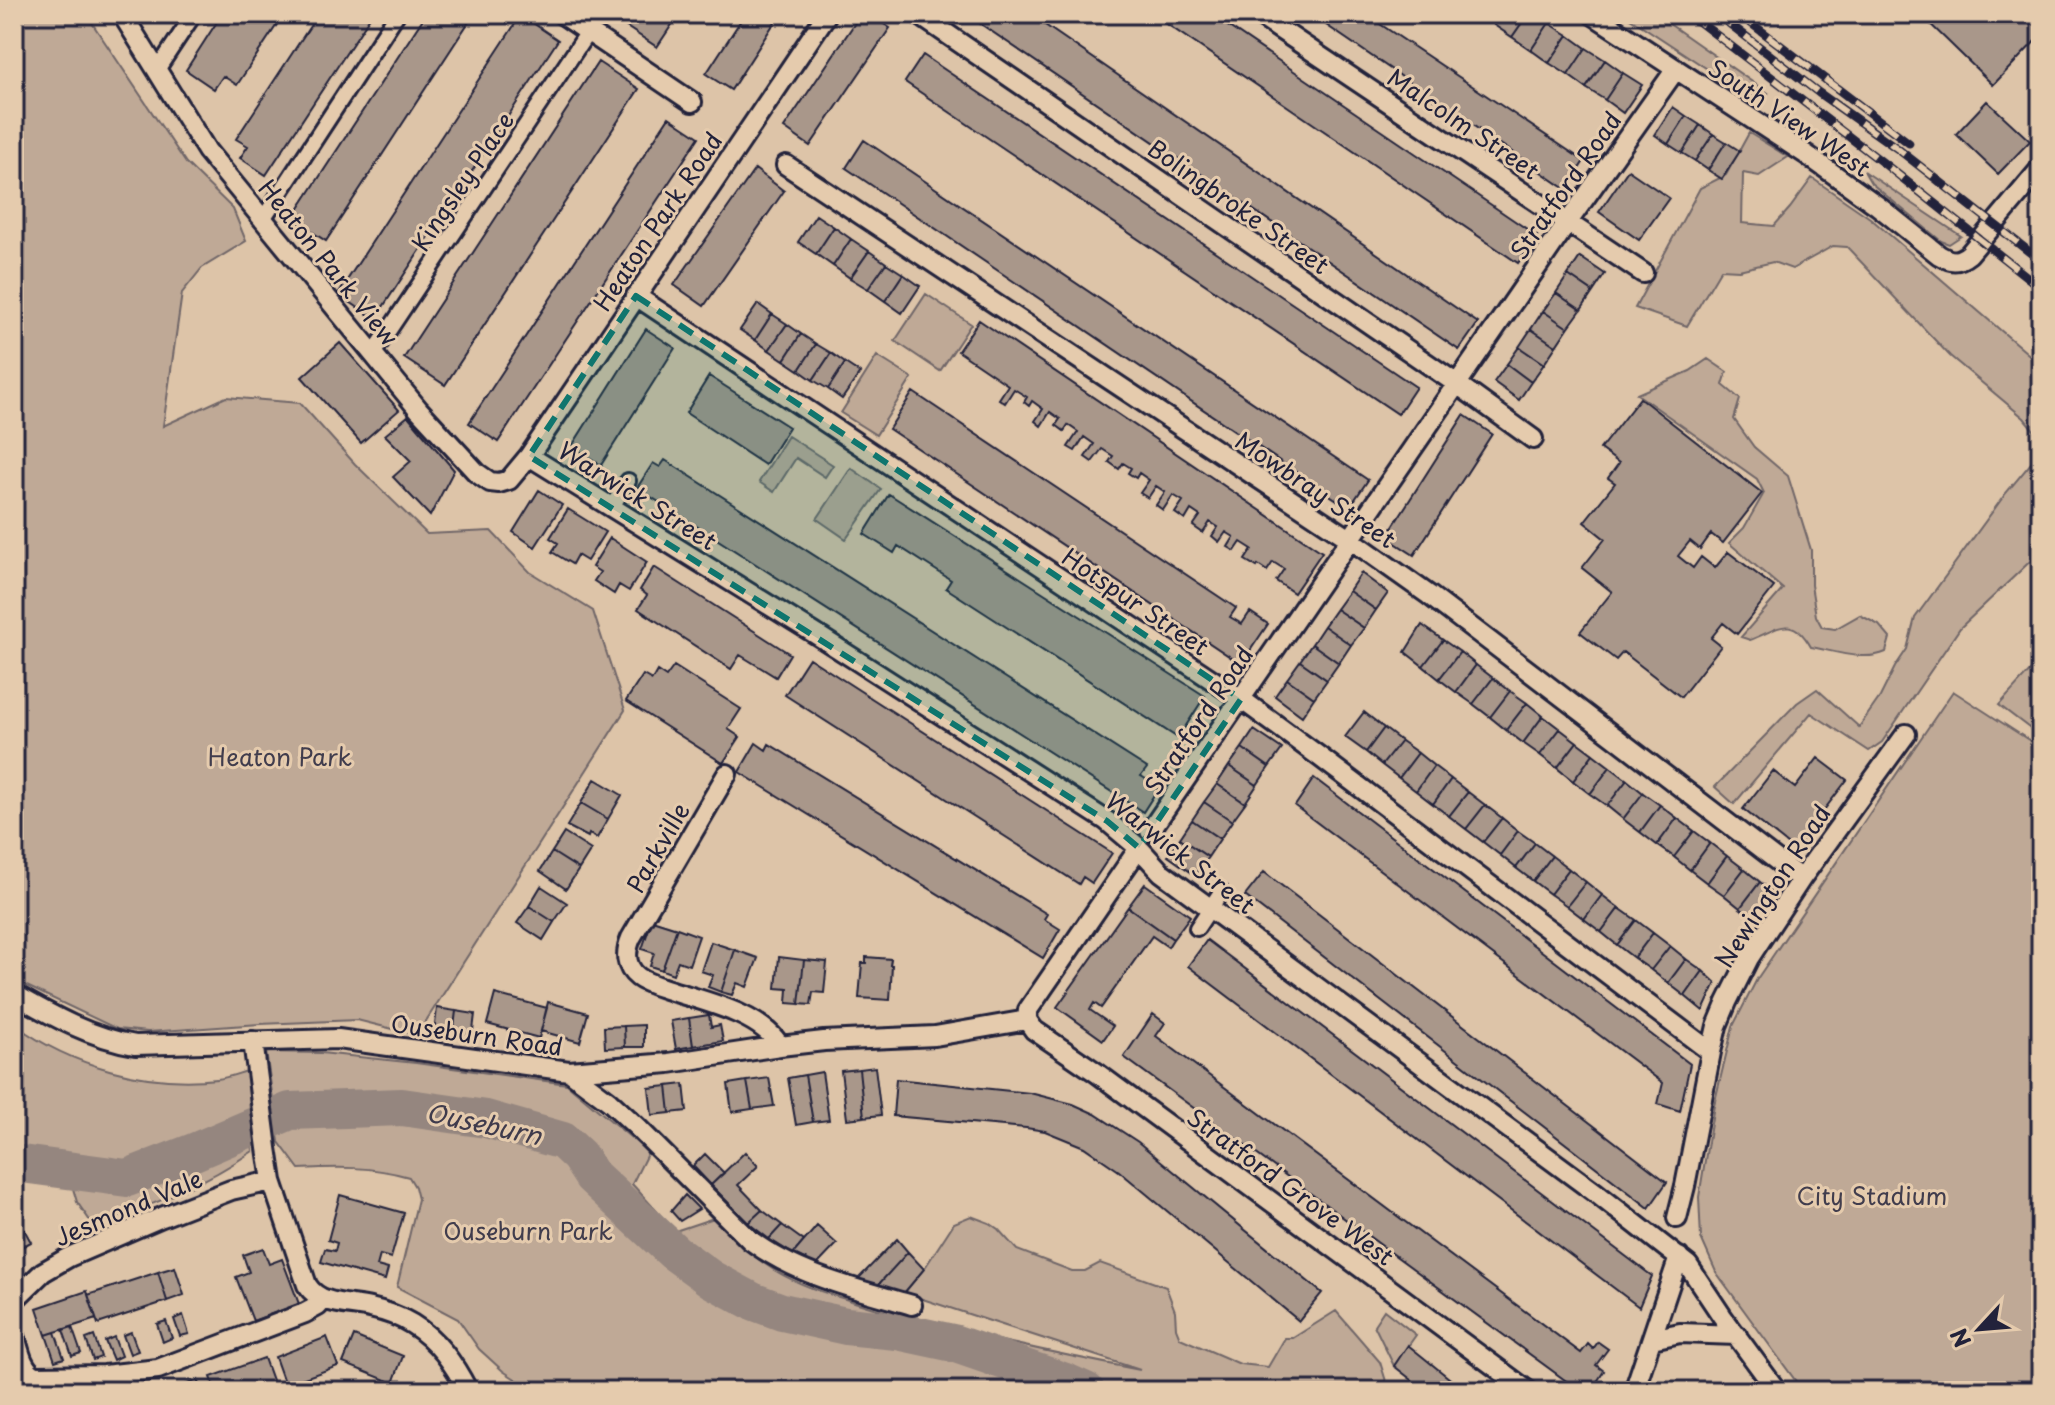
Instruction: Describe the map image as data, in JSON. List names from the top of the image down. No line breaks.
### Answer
{"streets":{"street":["South View West","Malcolm Street","Kingsley Place","Stratford Road","Bolingbroke Street","Heaton Park Road","Heaton Park View","Mowbray Street","Warwick Street","Hotspur Street","Parkville","Newington Road","Ouseburn Road","Stratford Grove West","Jesmond Vale"]},"crossings":[["South View West","Stratford Road"],["Malcolm Street","Stratford Road"],["Kingsley Place","Heaton Park View"],["Stratford Road","Bolingbroke Street"],["Stratford Road","Mowbray Street"],["Stratford Road","Warwick Street"],["Stratford Road","Hotspur Street"],["Stratford Road","Stratford Grove West"],["Heaton Park Road","Heaton Park View"],["Heaton Park Road","Warwick Street"],["Heaton Park Road","Hotspur Street"],["Heaton Park View","Warwick Street"],["Mowbray Street","Newington Road"],["Hotspur Street","Newington Road"]],"water":["Ouseburn"],"parks":["Heaton Park","City Stadium","Ouseburn Park"],"north":"bottom left"}
